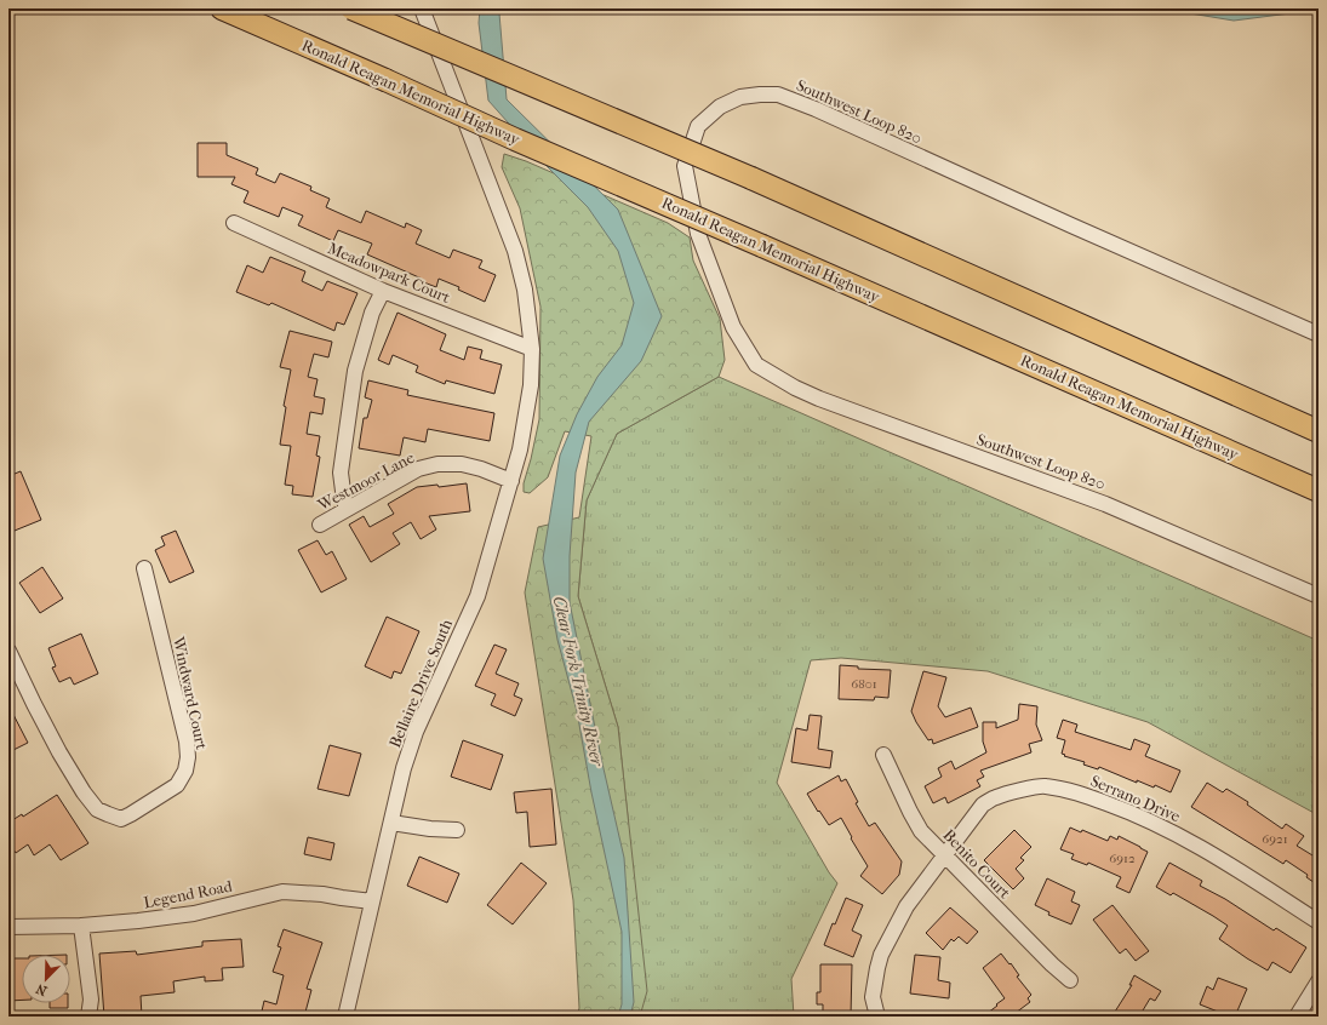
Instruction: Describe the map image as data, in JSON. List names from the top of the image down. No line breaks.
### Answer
{"streets":{"highway":["Ronald Reagan Memorial Highway"],"street":["Southwest Loop 820","Meadowpark Court","Westmoor Lane","Bellaire Drive South","Windward Court","Serrano Drive","Benito Court","Legend Road"]},"crossings":[["Meadowpark Court","Bellaire Drive South"],["Westmoor Lane","Bellaire Drive South"],["Bellaire Drive South","Legend Road"],["Serrano Drive","Benito Court"]],"water":["Clear Fork Trinity River"],"house_numbers":["6801","6921","6912"],"north":"bottom left"}
